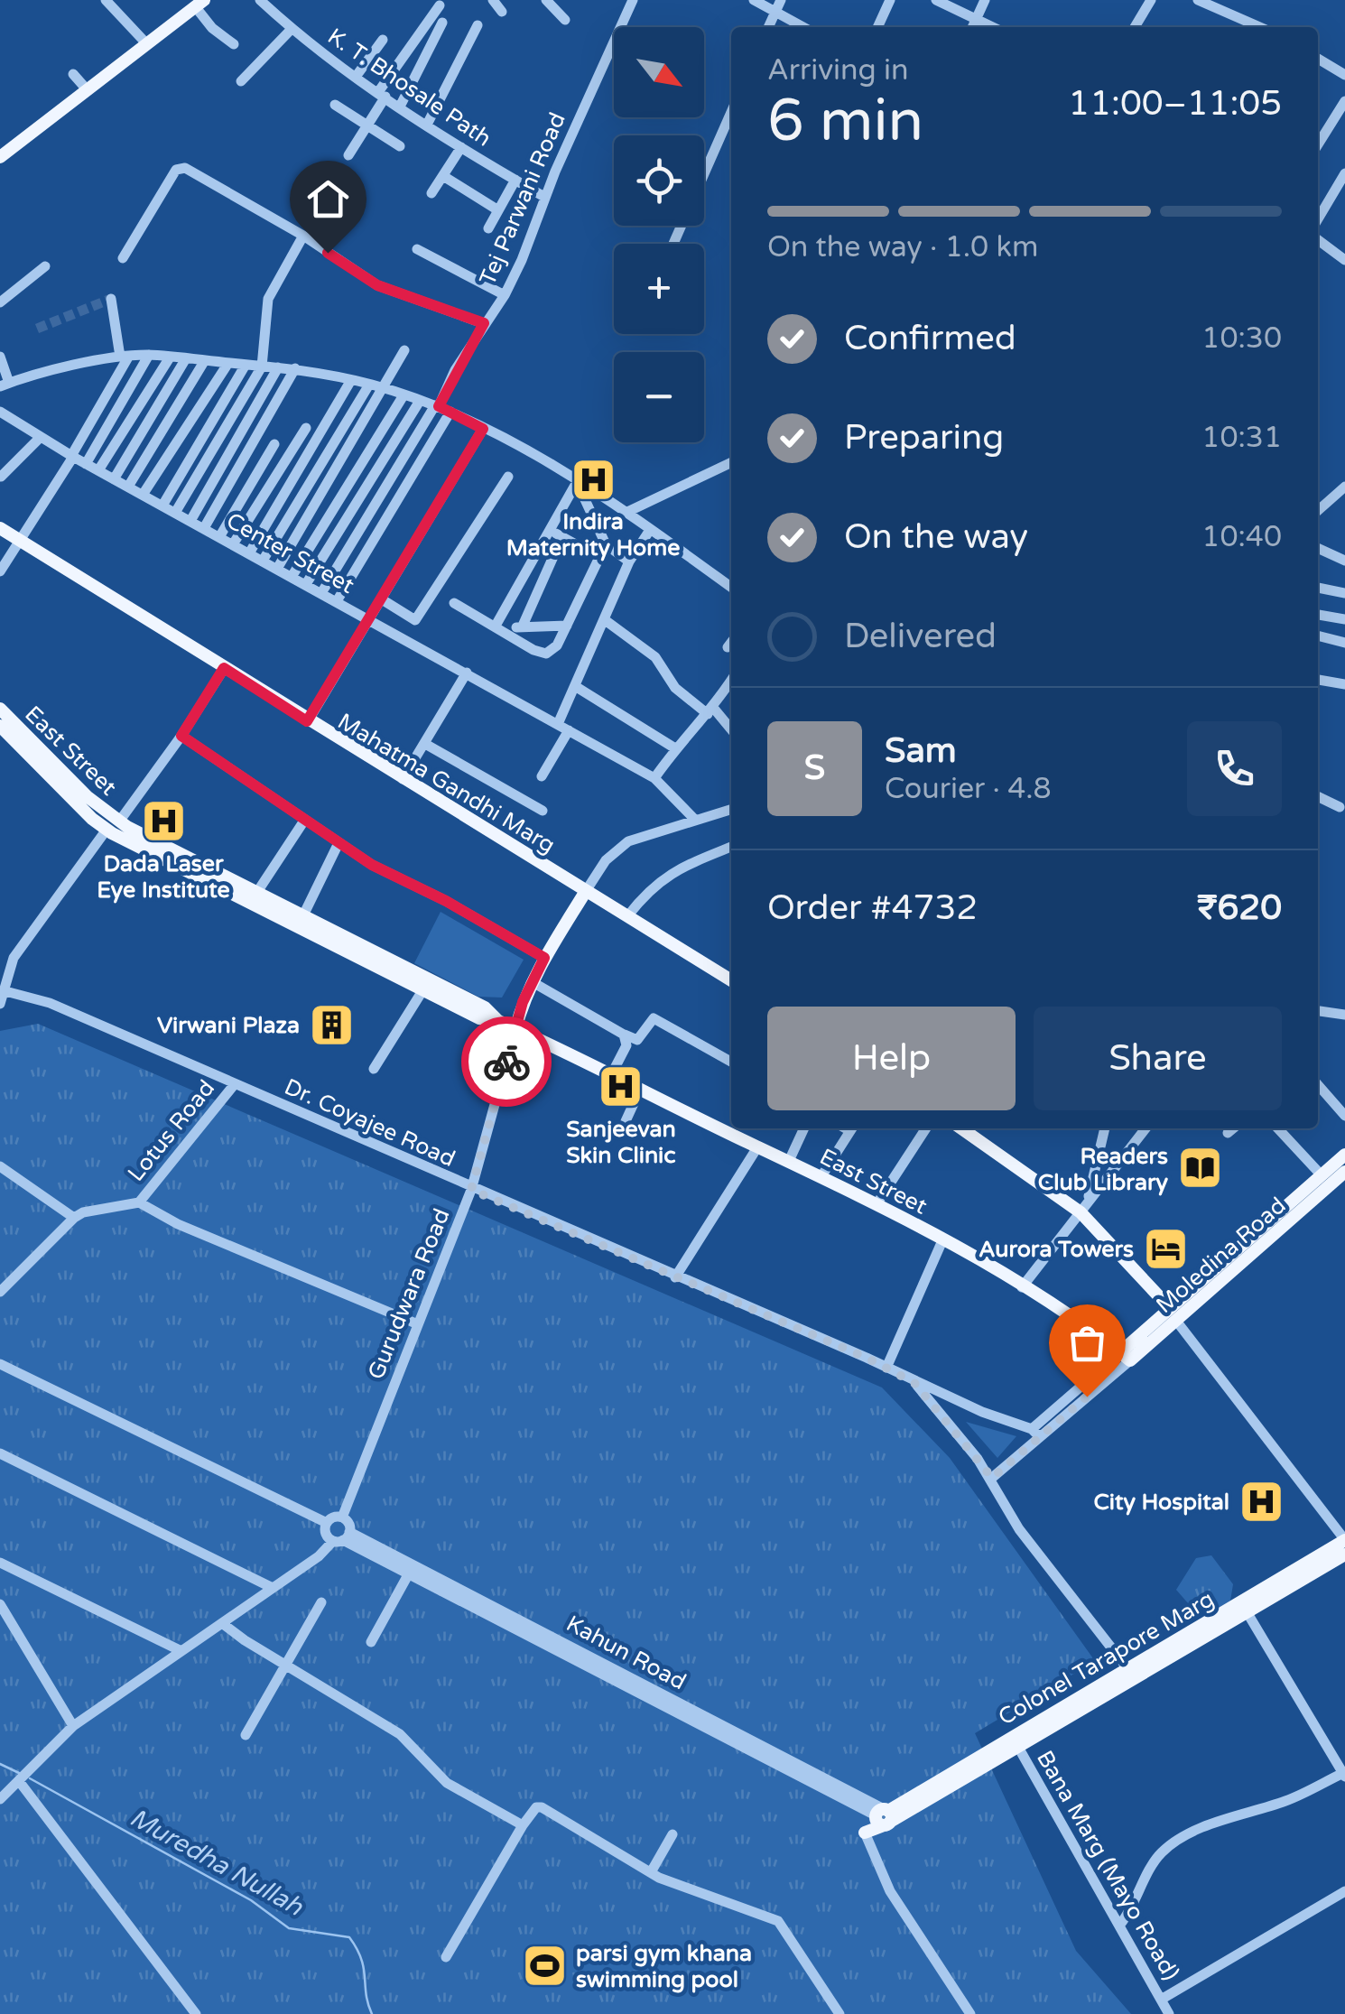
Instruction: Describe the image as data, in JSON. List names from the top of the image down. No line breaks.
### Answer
{"streets":{"main road":["East Street","Mahatma Gandhi Marg","Moledina Road","Colonel Tarapore Marg"],"street":["K. T. Bhosale Path","Tej Parwani Road","Center Street","Dr. Coyajee Road","Lotus Road","Gurudwara Road","Kahun Road","Bana Marg (Mayo Road)"]},"crossings":[["K. T. Bhosale Path","Tej Parwani Road"],["Tej Parwani Road","Center Street"],["East Street","Moledina Road"],["East Street","Gurudwara Road"],["Dr. Coyajee Road","Lotus Road"],["Dr. Coyajee Road","Gurudwara Road"],["Kahun Road","Colonel Tarapore Marg"],["Colonel Tarapore Marg","Bana Marg (Mayo Road)"]],"water":["Muredha Nullah"],"places":{"hospital":["Indira Maternity Home","Dada Laser Eye Institute","Sanjeevan Skin Clinic","City Hospital"],"building":["Virwani Plaza"],"library":["Readers Club Library"],"hotel":["Aurora Towers"],"sports":["parsi gym khana swimming pool"]},"north":"bottom right","page":{"map_buttons":["+","−"],"heading":["6 min","Arriving in","11:00–11:05"],"panel":["Sam","Courier · 4.8","Order #4732","₹620"],"bar":"On the way · 1.0 km","list":[["Confirmed","10:30"],["Preparing","10:31"],["On the way","10:40"],"Delivered"],"round":"S","buttons":["Help","Share"]}}
